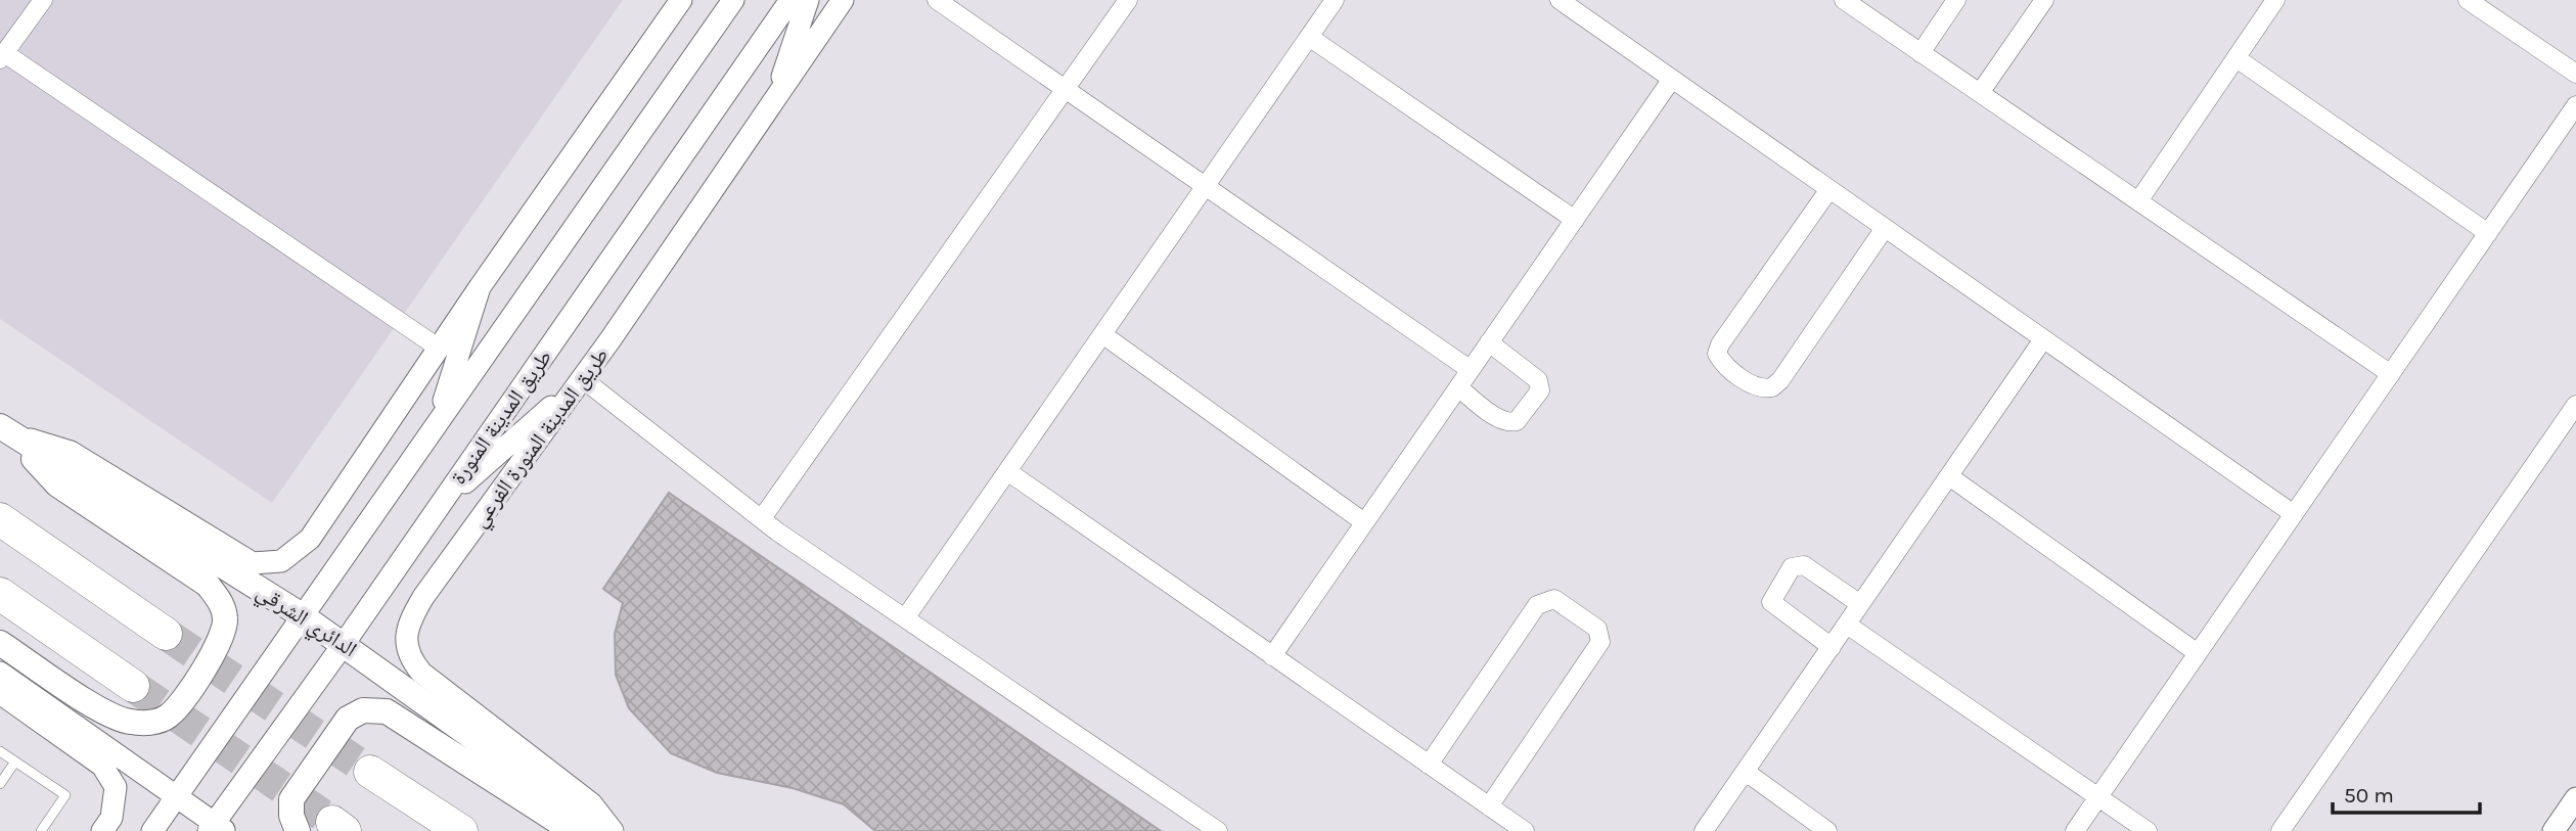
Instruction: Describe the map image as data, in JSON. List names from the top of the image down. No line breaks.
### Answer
{"streets":{"main road":["الدائري الشرقي"],"street":["طريق المدينة المنورة","طريق المدينة المنورة الفرعي"]},"crossings":[["طريق المدينة المنورة","الدائري الشرقي"]],"scale_bar":"50 m"}
